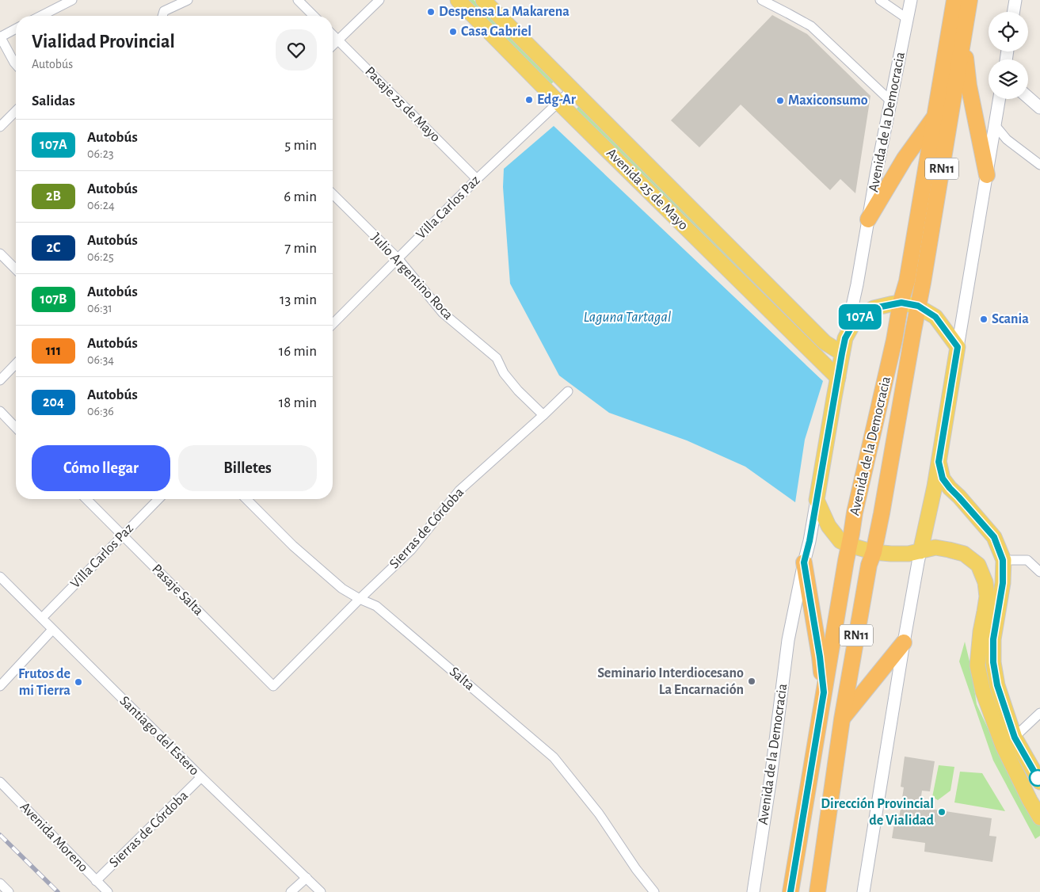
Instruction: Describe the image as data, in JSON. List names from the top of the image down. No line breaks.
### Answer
{"streets":{"highway":["Avenida de la Democracia","RN11"],"main road":["Avenida 25 de Mayo"],"street":["Pasaje 25 de Mayo","Villa Carlos Paz","Julio Argentino Roca","Sierras de Córdoba","Pasaje Salta","Salta","Santiago del Estero","Avenida Moreno"]},"crossings":[["Pasaje 25 de Mayo","Villa Carlos Paz"],["Avenida de la Democracia","RN11"],["Avenida 25 de Mayo","Villa Carlos Paz"],["Villa Carlos Paz","Julio Argentino Roca"],["Villa Carlos Paz","Pasaje Salta"],["Villa Carlos Paz","Santiago del Estero"],["Julio Argentino Roca","Sierras de Córdoba"],["Sierras de Córdoba","Pasaje Salta"],["Sierras de Córdoba","Salta"],["Sierras de Córdoba","Santiago del Estero"],["Sierras de Córdoba","Avenida Moreno"]],"water":["Laguna Tartagal"],"places":["Despensa La Makarena","Casa Gabriel","Edg-Ar","Maxiconsumo","Scania","Seminario Interdiocesano La Encarnación","Frutos de mi Tierra","Dirección Provincial de Vialidad"],"lines":["bus line 107A"],"page":{"on_map":"107A","heading":[["Vialidad Provincial","Autobús"],"Salidas"],"list":[{"mark":"107A","name":"Autobús","note":"06:23","value":"5 min"},{"mark":"2B","name":"Autobús","note":"06:24","value":"6 min"},{"mark":"2C","name":"Autobús","note":"06:25","value":"7 min"},{"mark":"107B","name":"Autobús","note":"06:31","value":"13 min"},{"mark":"111","name":"Autobús","note":"06:34","value":"16 min"},{"mark":"204","name":"Autobús","note":"06:36","value":"18 min"}],"buttons":["Cómo llegar","Billetes"]}}
